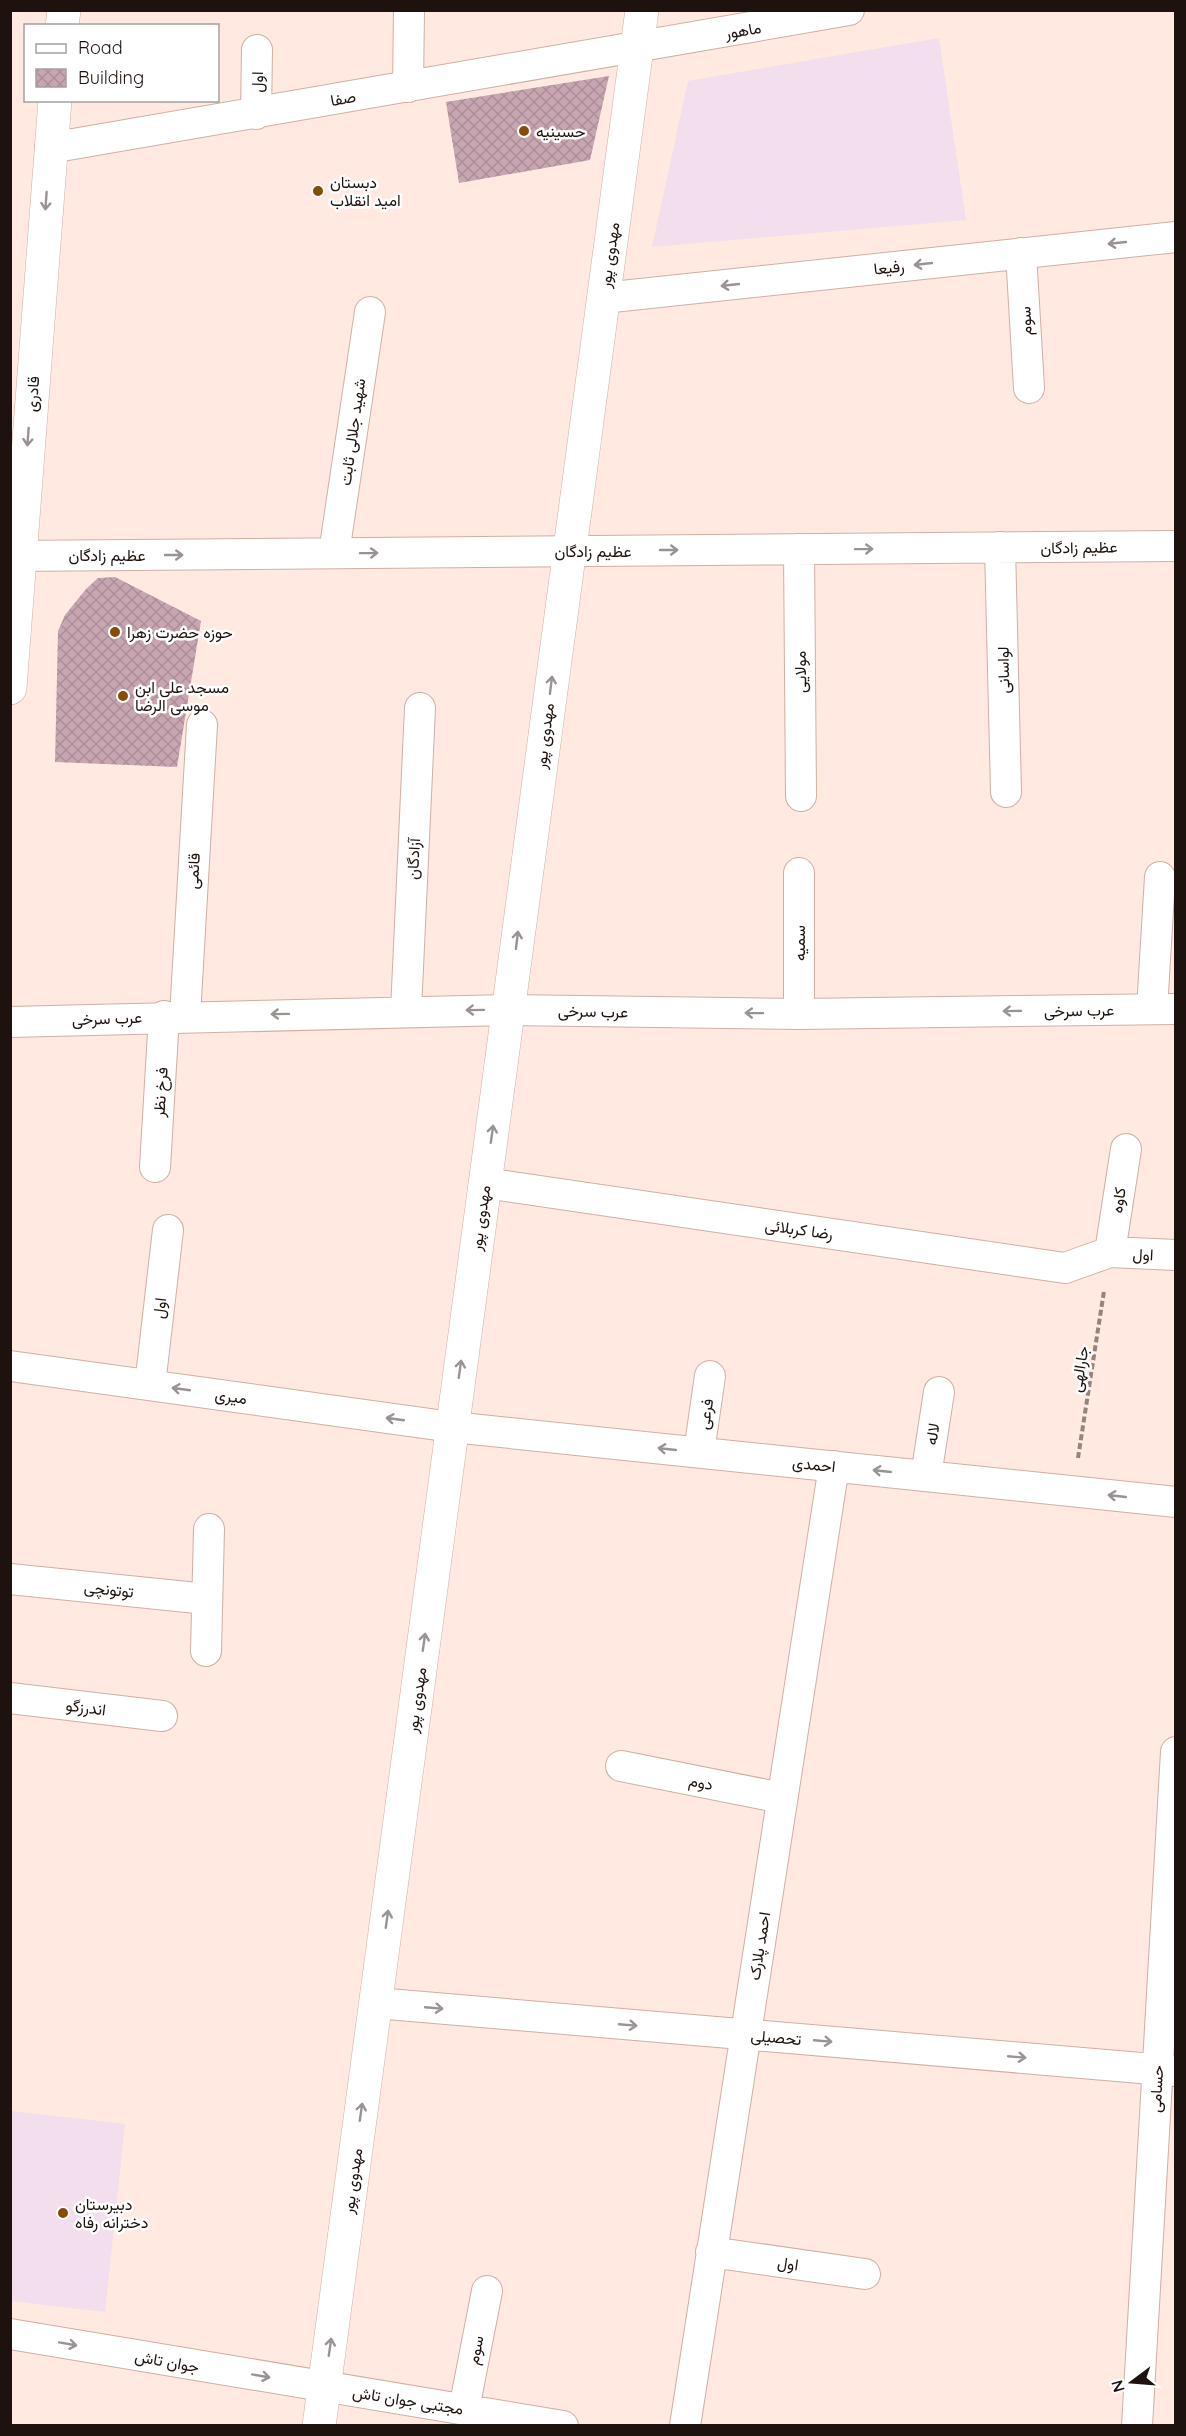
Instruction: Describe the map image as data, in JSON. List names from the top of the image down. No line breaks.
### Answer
{"streets":{"street":["ماهور","اول","صفا","مهدوی پور","رفیعا","سوم","قادرى","شهید جلالی ثابت","عظیم زادگان","لواسانی","مولایی","آزادگان","قائمی","سمیه","عرب سرخی","فرخ نظر","کاوه","رضا کربلائی","میری","فرعی","لاله","احمدی","توتونچی","اندرزگو","دوم","احمد پلارک","تحصیلی","حسامی","جوان تاش","مجتبی جوان تاش"],"path":["جارالهی"]},"crossings":[["ماهور","صفا"],["ماهور","مهدوی پور"],["اول","صفا"],["اول","کاوه"],["اول","رضا کربلائی"],["اول","جارالهی"],["اول","میری"],["اول","احمد پلارک"],["صفا","مهدوی پور"],["صفا","قادرى"],["مهدوی پور","رفیعا"],["مهدوی پور","عظیم زادگان"],["مهدوی پور","عرب سرخی"],["مهدوی پور","رضا کربلائی"],["مهدوی پور","میری"],["مهدوی پور","احمدی"],["مهدوی پور","تحصیلی"],["مهدوی پور","جوان تاش"],["مهدوی پور","مجتبی جوان تاش"],["رفیعا","سوم"],["سوم","مجتبی جوان تاش"],["قادرى","عظیم زادگان"],["شهید جلالی ثابت","عظیم زادگان"],["عظیم زادگان","لواسانی"],["عظیم زادگان","مولایی"],["آزادگان","عرب سرخی"],["قائمی","عرب سرخی"],["قائمی","فرخ نظر"],["سمیه","عرب سرخی"],["عرب سرخی","فرخ نظر"],["کاوه","رضا کربلائی"],["کاوه","جارالهی"],["رضا کربلائی","جارالهی"],["جارالهی","احمدی"],["میری","احمدی"],["فرعی","احمدی"],["لاله","احمدی"],["احمدی","احمد پلارک"],["دوم","احمد پلارک"],["احمد پلارک","تحصیلی"],["تحصیلی","حسامی"],["جوان تاش","مجتبی جوان تاش"]],"one_way":["مهدوی پور","رفیعا","قادرى","عظیم زادگان","عرب سرخی","میری","احمدی","تحصیلی","جوان تاش"],"places":["حسینیه","دبستان امید انقلاب","حوزه حضرت زهرا","مسجد علی ابن موسی الرضا","دبیرستان دخترانه رفاه"],"legend":["Road","Building"],"north":"left"}
